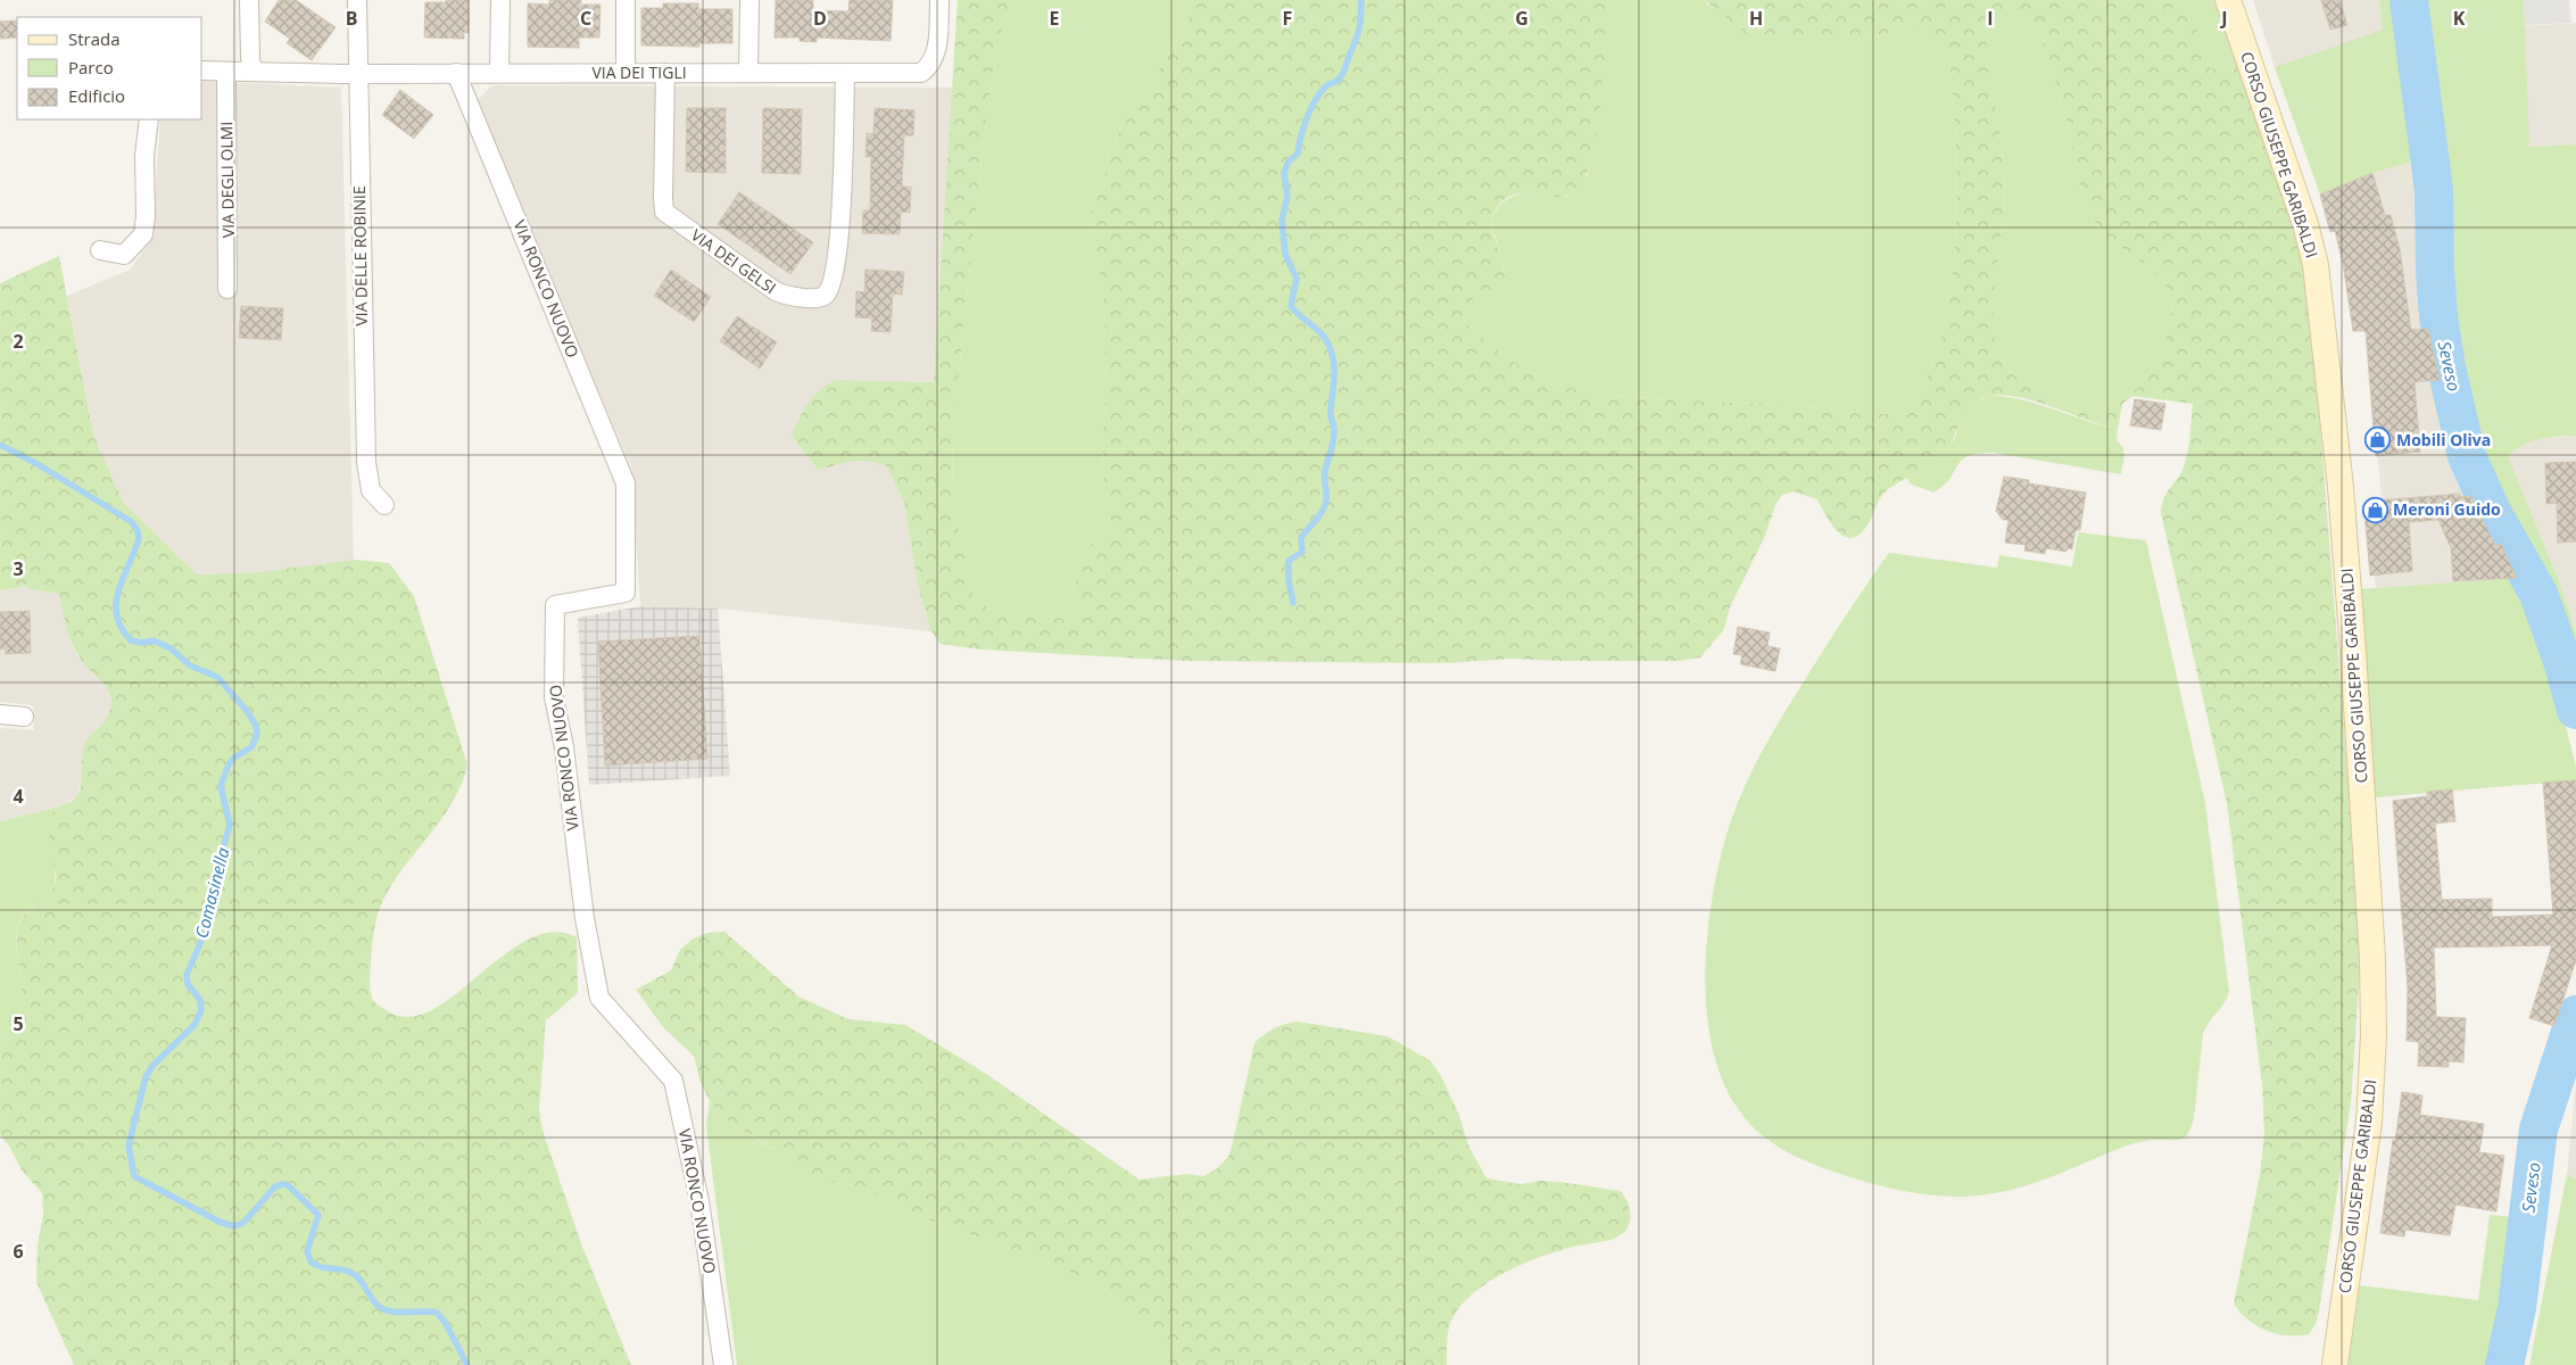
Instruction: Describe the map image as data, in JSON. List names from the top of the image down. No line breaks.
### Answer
{"streets":{"main road":["CORSO GIUSEPPE GARIBALDI"],"street":["VIA DEI TIGLI","VIA DEGLI OLMI","VIA DELLE ROBINIE","VIA DEI GELSI","VIA RONCO NUOVO"]},"crossings":[["VIA DEI TIGLI","VIA DELLE ROBINIE"],["VIA DEI TIGLI","VIA DEI GELSI"],["VIA DEI TIGLI","VIA RONCO NUOVO"]],"water":["Seveso","Comasinella"],"places":{"shop":["Mobili Oliva","Meroni Guido"]},"legend":["Strada","Parco","Edificio"],"grid":{"columns":["B","C","D","E","F","G","H","I","J","K"],"rows":["2","3","4","5","6"]}}
